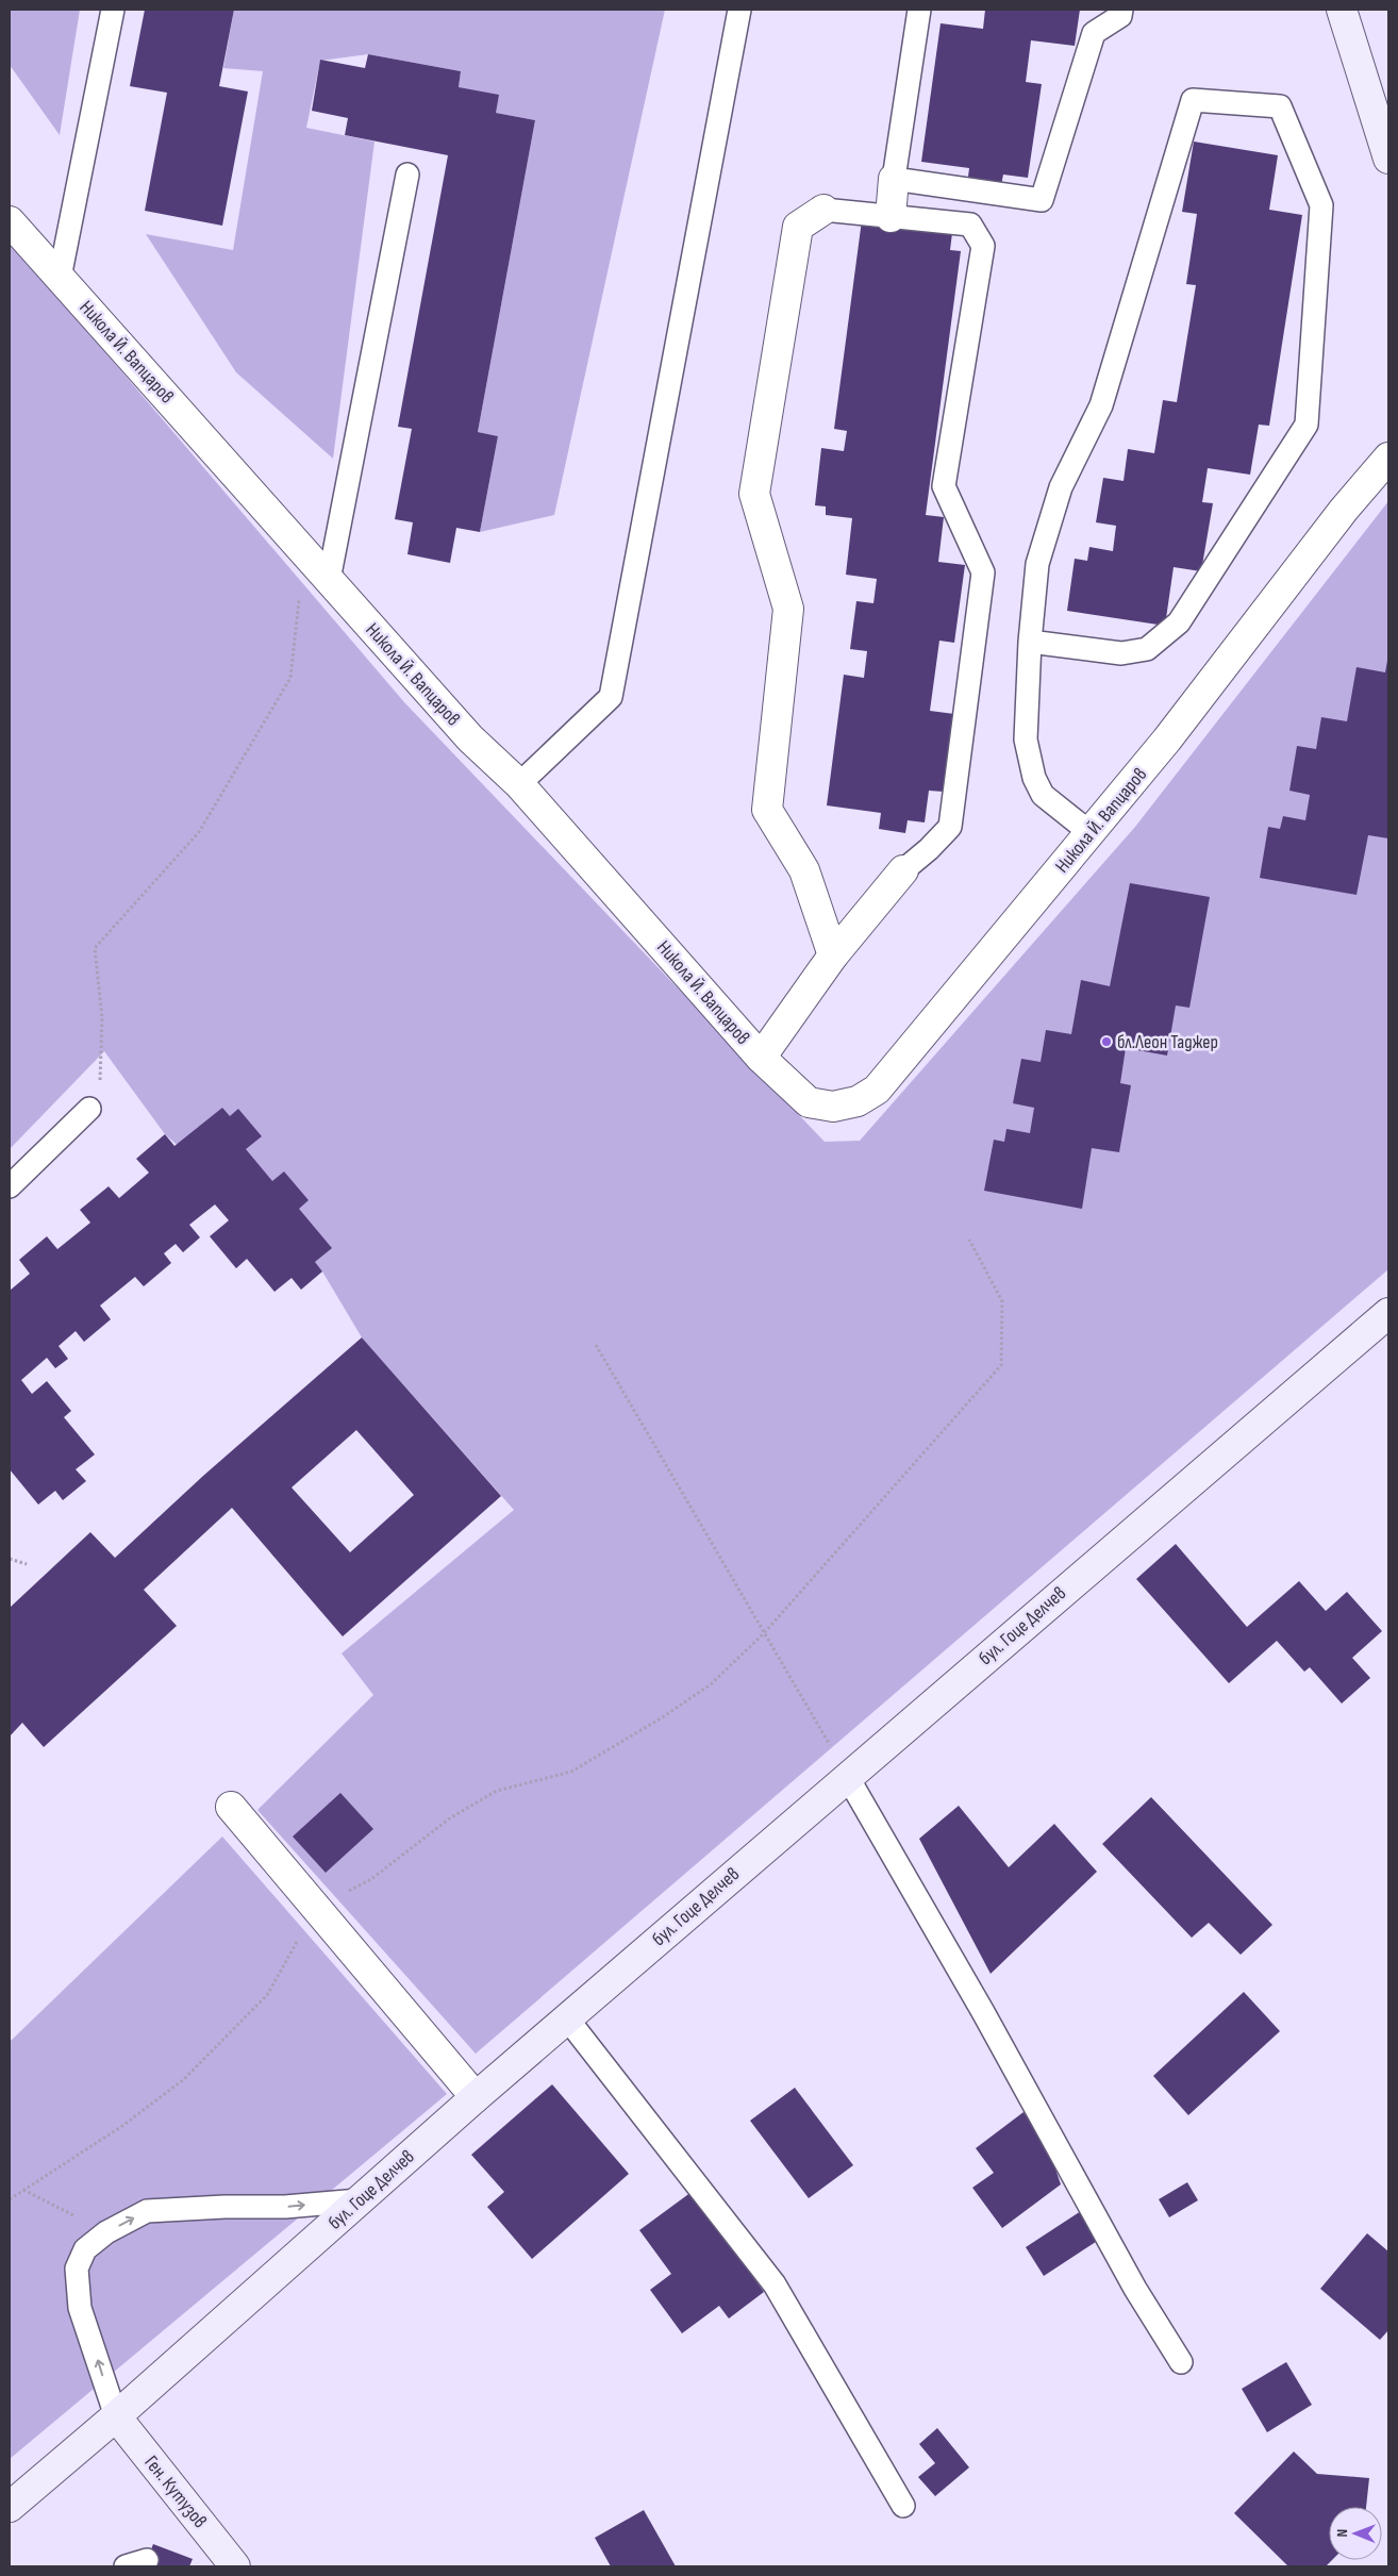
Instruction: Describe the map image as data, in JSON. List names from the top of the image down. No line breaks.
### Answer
{"streets":{"main road":["бул. Гоце Делчев","Ген. Кутузов"],"street":["Никола Й. Вапцаров"]},"crossings":[["бул. Гоце Делчев","Ген. Кутузов"]],"places":["бл.Леон Таджер"],"north":"left"}
